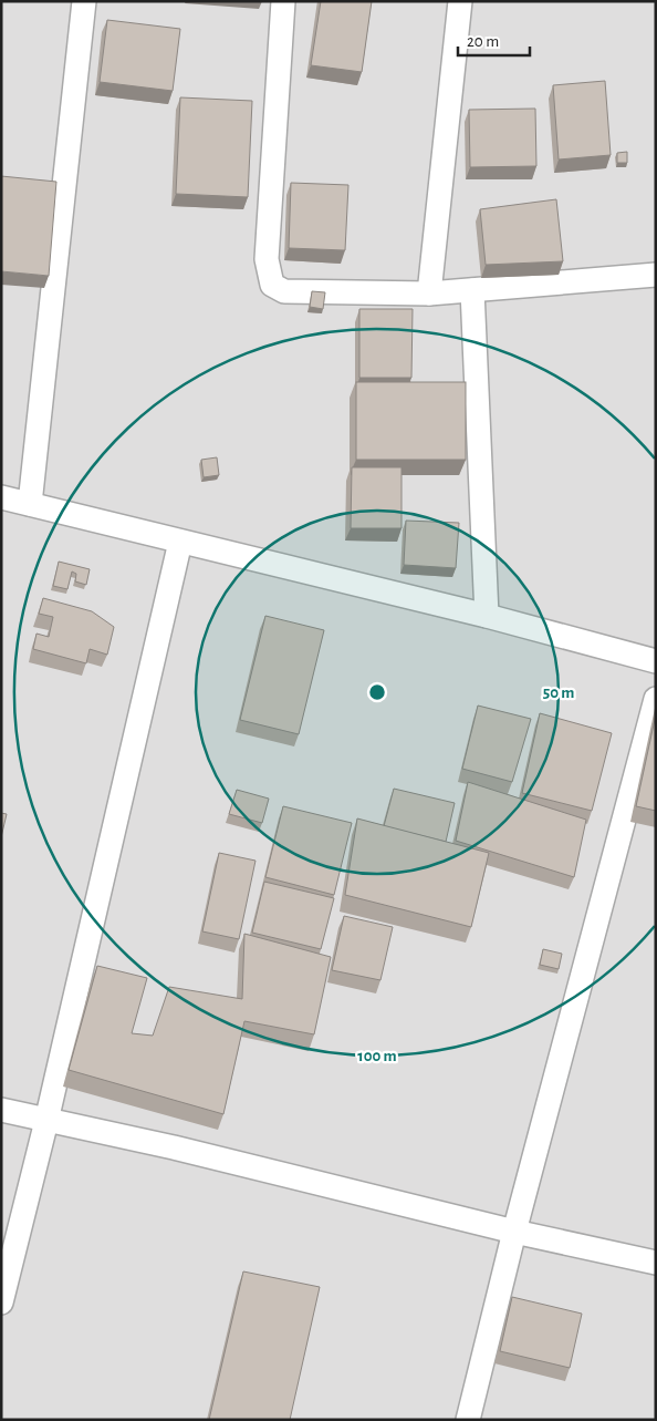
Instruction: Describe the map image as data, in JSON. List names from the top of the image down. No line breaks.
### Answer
{"scale_bar":"20 m","rings":["50 m","100 m"]}
